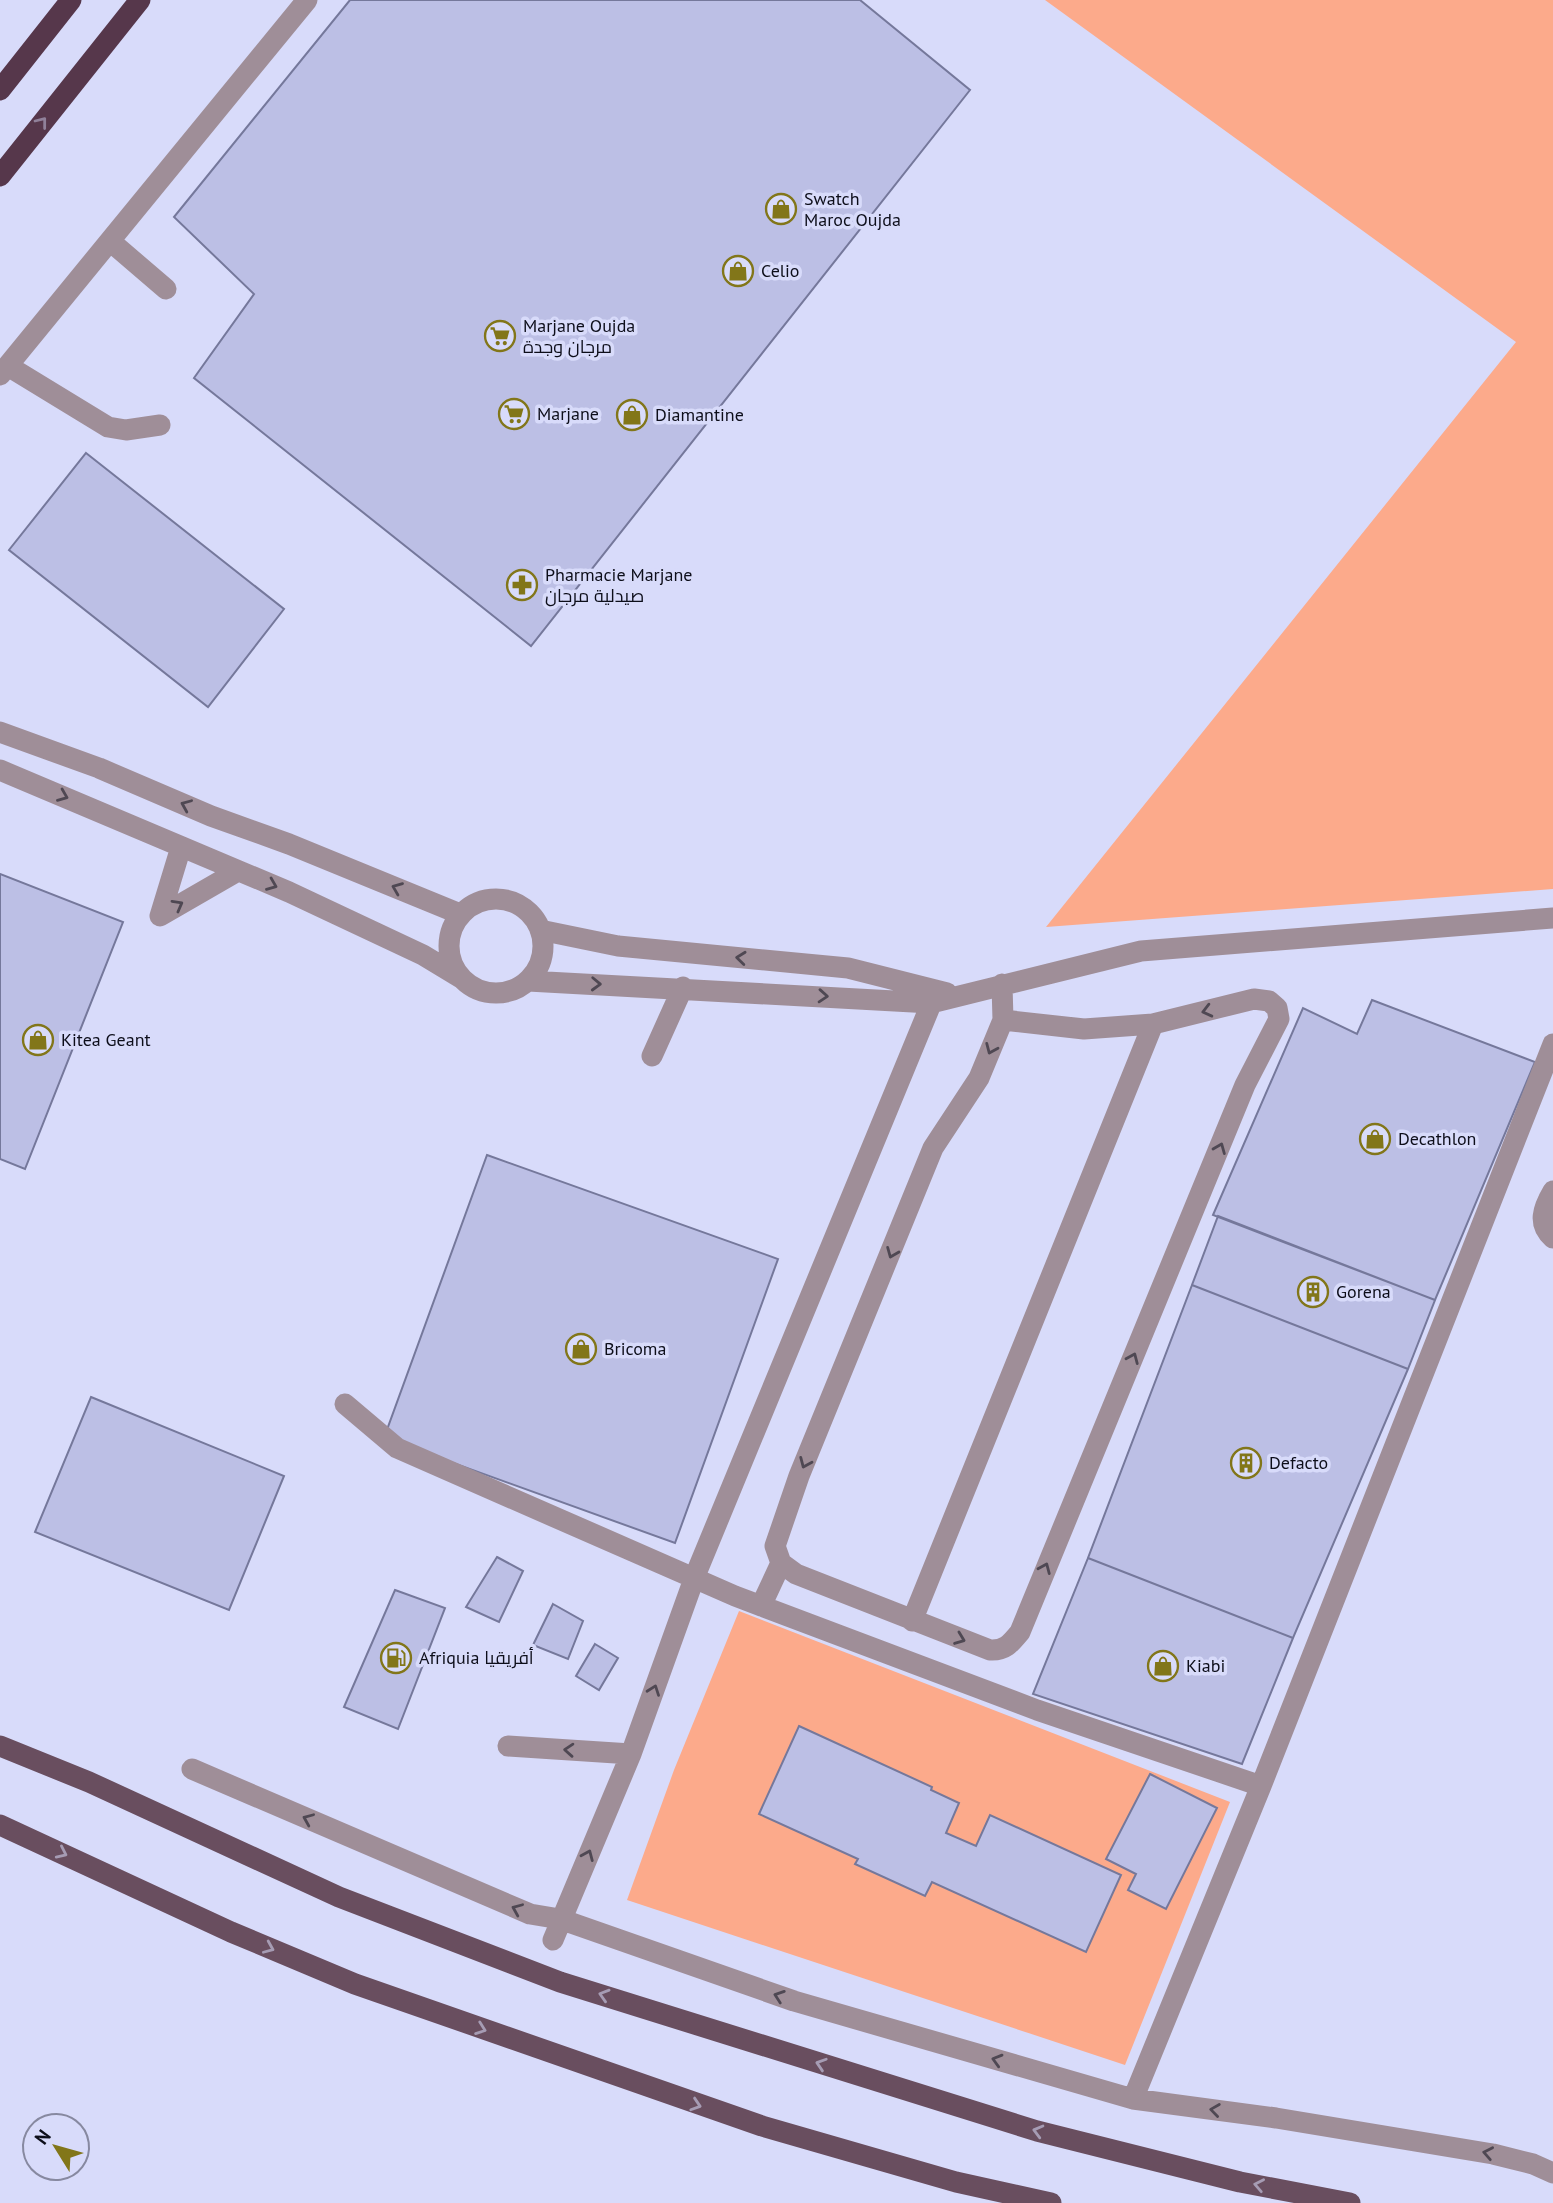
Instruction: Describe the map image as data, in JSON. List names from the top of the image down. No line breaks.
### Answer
{"places":{"shop":["Swatch Maroc Oujda","Celio","Diamantine","Kitea Geant","Decathlon","Bricoma","Kiabi"],"supermarket":["Marjane Oujda مرجان وجدة","Marjane"],"pharmacy":["Pharmacie Marjane صيدلية مرجان"],"building":["Gorena","Defacto"],"fuel station":["Afriquia أفريقيا"]},"north":"top left"}
